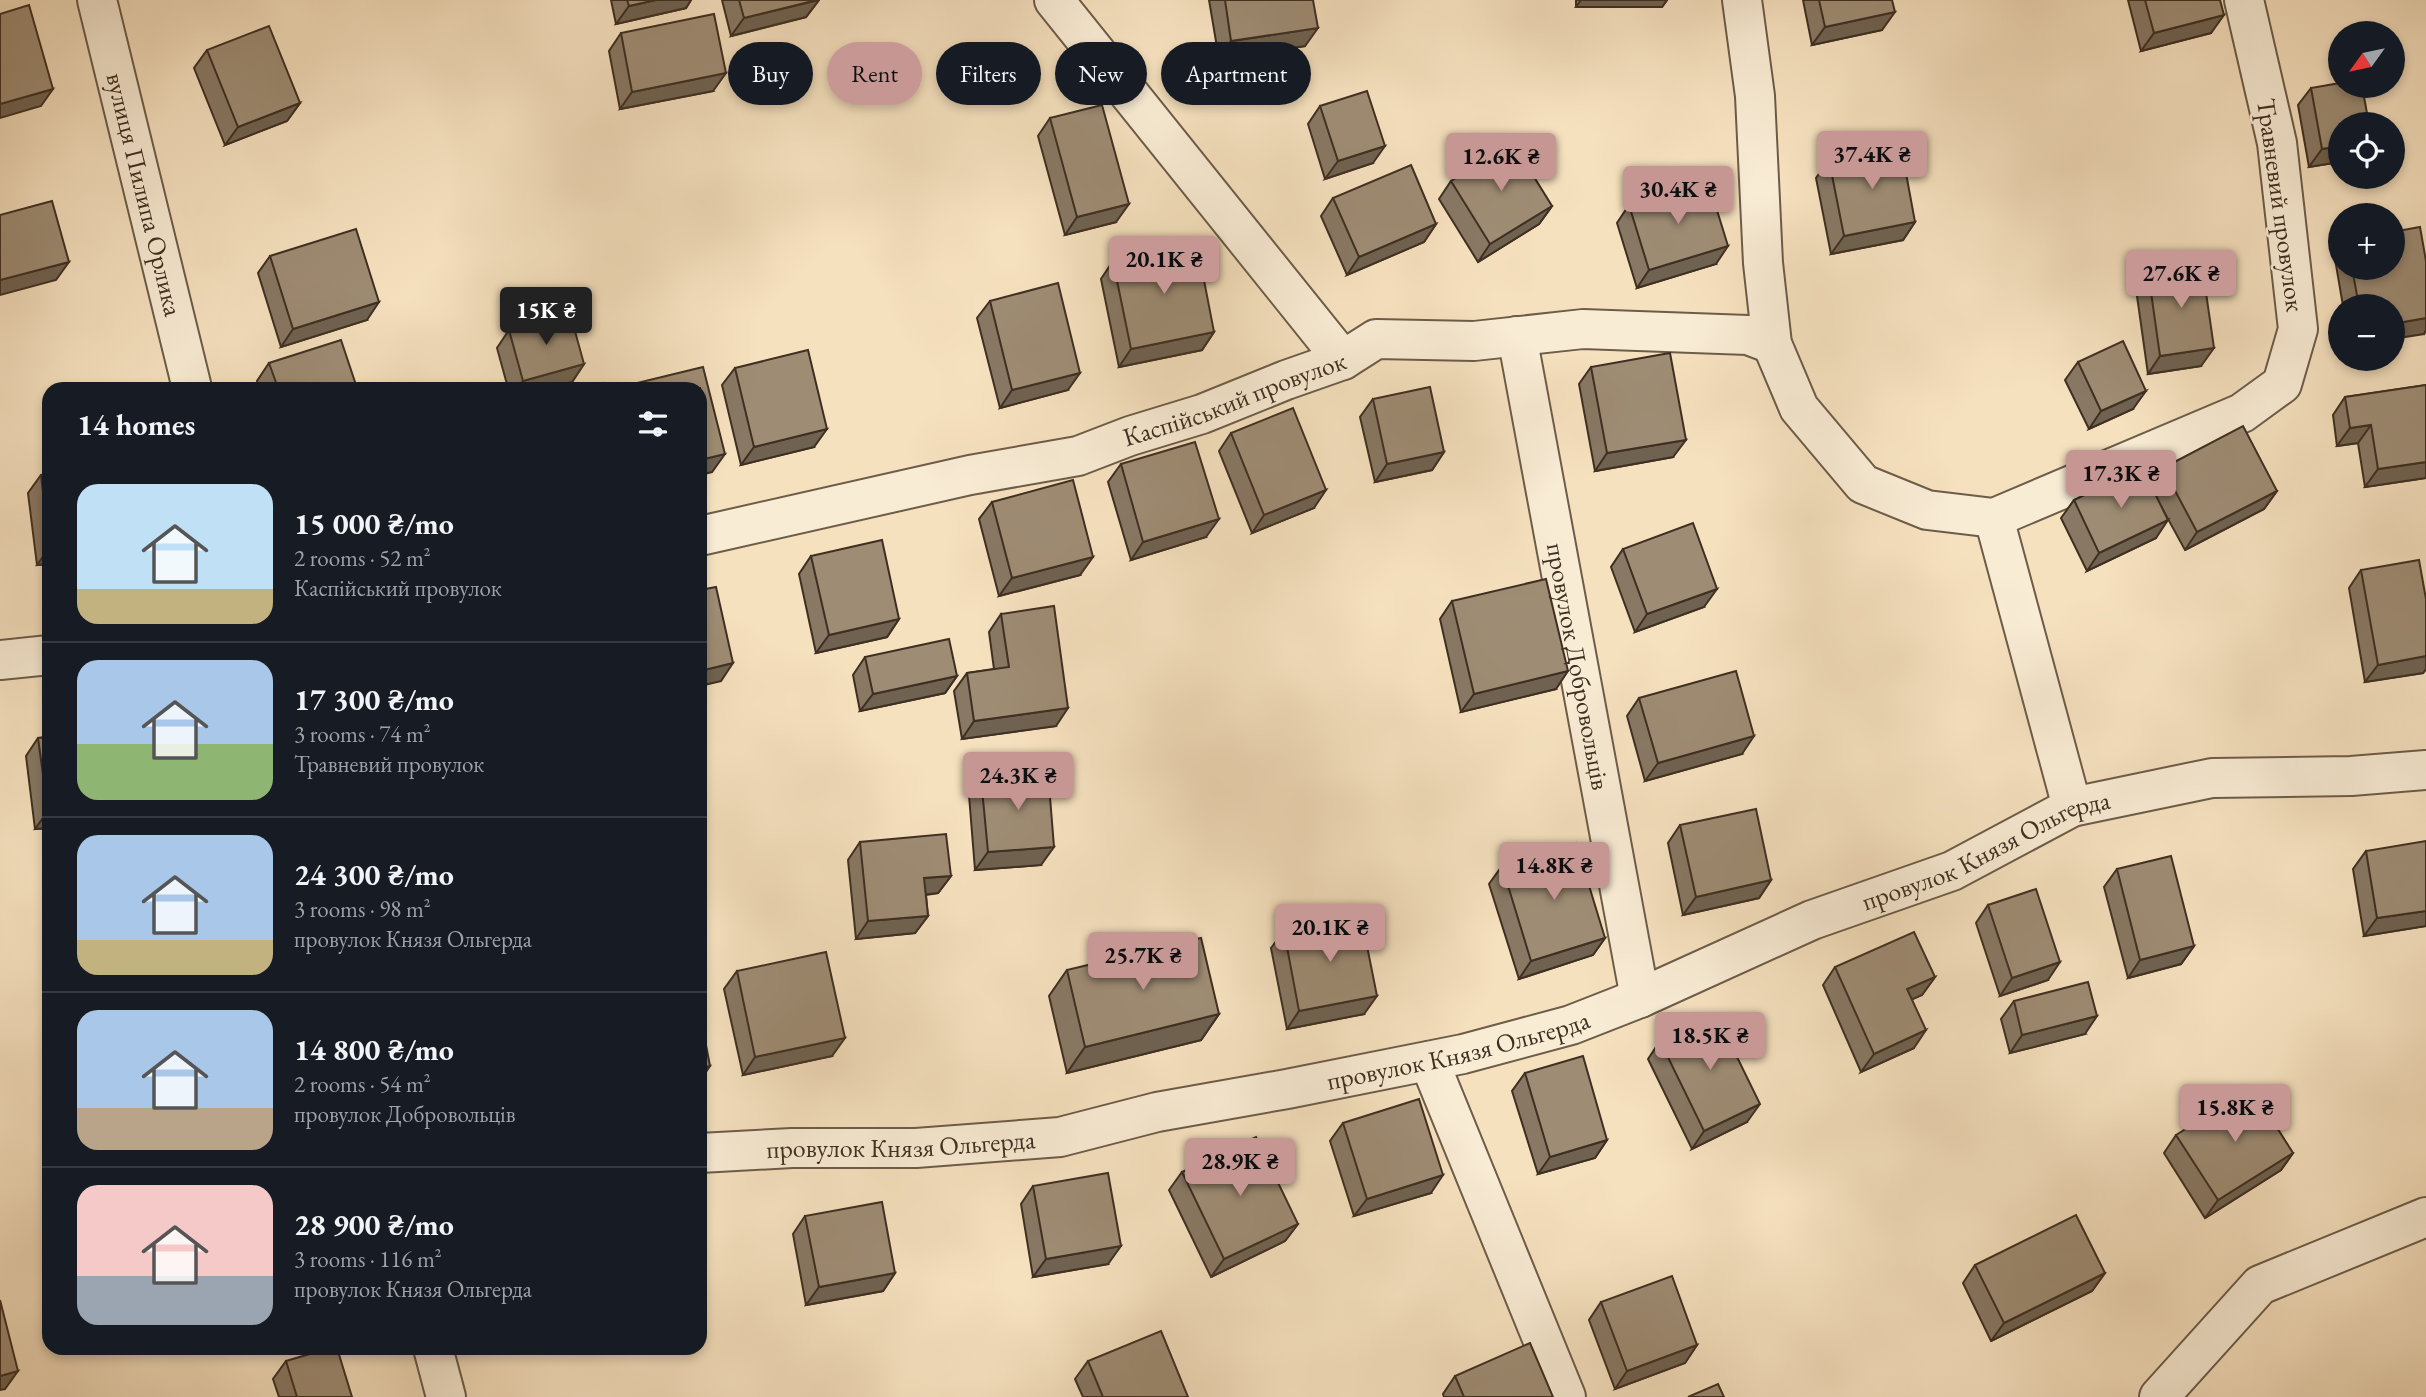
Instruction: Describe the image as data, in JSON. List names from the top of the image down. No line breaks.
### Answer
{"streets":{"street":["вулиця Пилипа Орлика","Травневий провулок","Каспійський провулок","провулок Добровольців","провулок Князя Ольгерда"]},"crossings":[["Каспійський провулок","провулок Добровольців"],["провулок Добровольців","провулок Князя Ольгерда"]],"north":"bottom left","page":{"map_buttons":["+","−"],"chip":["Buy","Rent","Filters","New","Apartment"],"price":["37.4K ₴","12.6K ₴","30.4K ₴","20.1K ₴","27.6K ₴","15K ₴","17.3K ₴","24.3K ₴","14.8K ₴","20.1K ₴","25.7K ₴","18.5K ₴","15.8K ₴","28.9K ₴"],"heading":"14 homes","list":[{"name":"15 000 ₴/mo","note":"2 rooms · 52 m² · Каспійський провулок"},{"name":"17 300 ₴/mo","note":"3 rooms · 74 m² · Травневий провулок"},{"name":"24 300 ₴/mo","note":"3 rooms · 98 m² · провулок Князя Ольгерда"},{"name":"14 800 ₴/mo","note":"2 rooms · 54 m² · провулок Добровольців"},{"name":"28 900 ₴/mo","note":"3 rooms · 116 m² · провулок Князя Ольгерда"}]}}
